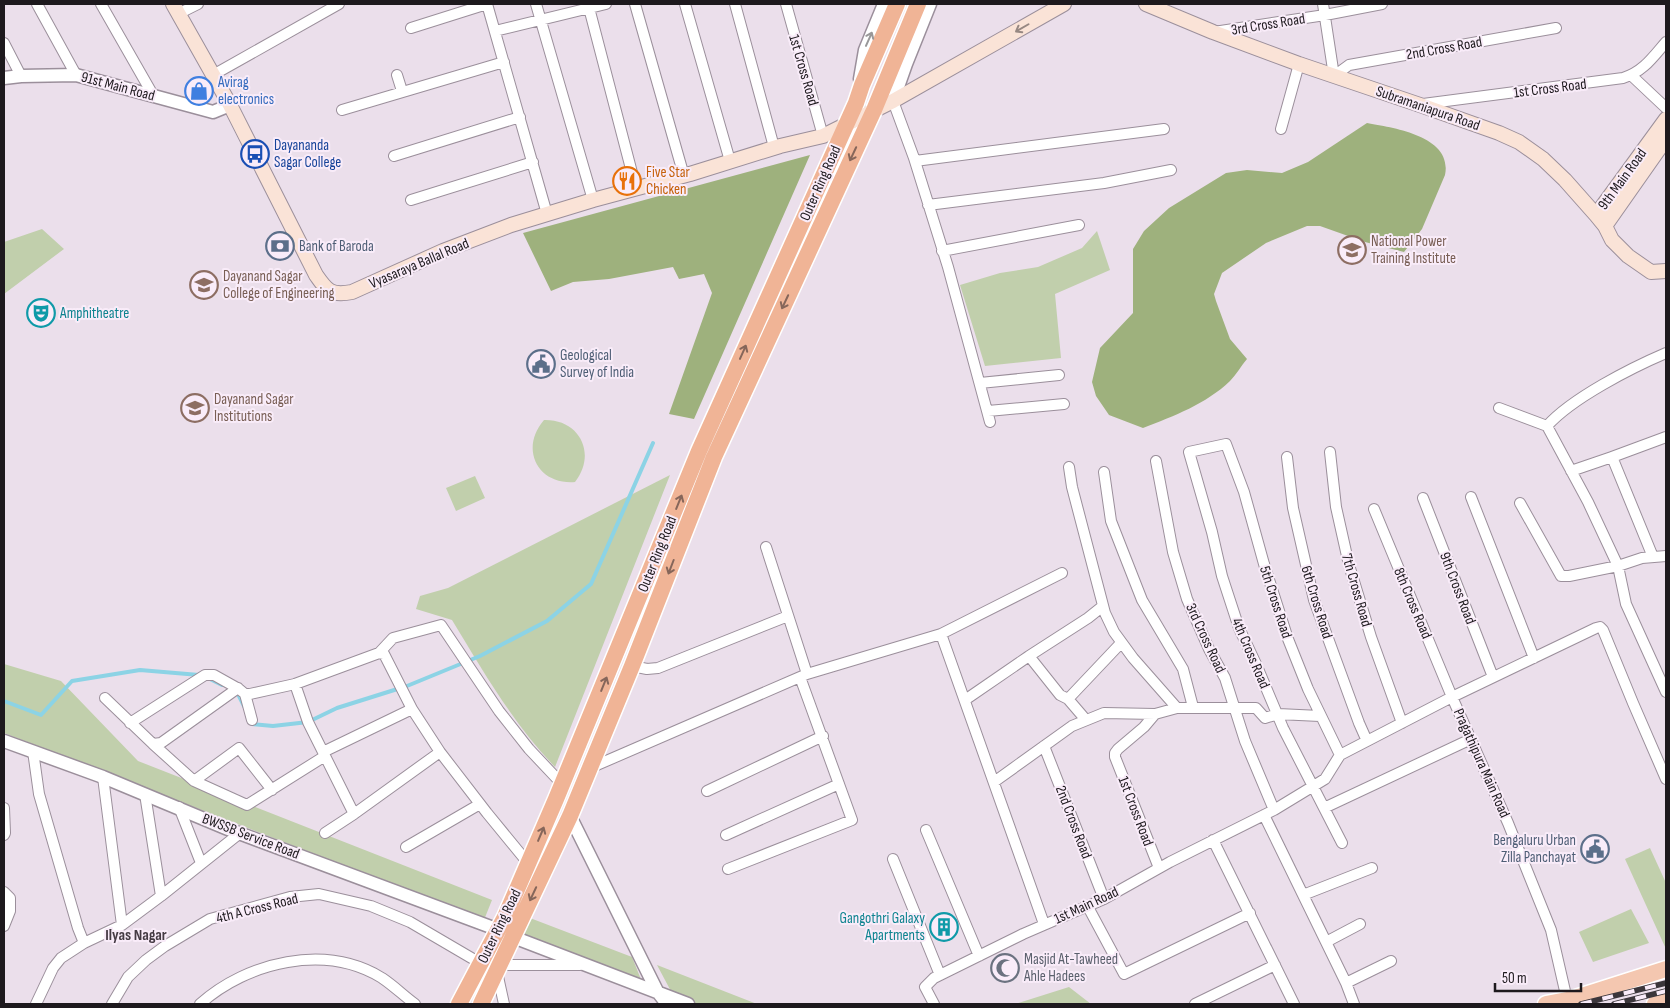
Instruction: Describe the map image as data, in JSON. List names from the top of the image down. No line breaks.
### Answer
{"streets":{"highway":["Outer Ring Road"],"main road":["Subramaniapura Road","9th Main Road","Vyasaraya Ballal Road"],"street":["3rd Cross Road","2nd Cross Road","1st Cross Road","91st Main Road","9th Cross Road","7th Cross Road","5th Cross Road","6th Cross Road","8th Cross Road","4th Cross Road","Pragathipura Main Road","BWSSB Service Road","1st Main Road","4th A Cross Road"]},"crossings":[["3rd Cross Road","Subramaniapura Road"],["3rd Cross Road","1st Main Road"],["2nd Cross Road","Subramaniapura Road"],["2nd Cross Road","1st Main Road"],["1st Cross Road","Subramaniapura Road"],["1st Cross Road","Vyasaraya Ballal Road"],["1st Cross Road","1st Main Road"],["91st Main Road","Vyasaraya Ballal Road"],["Subramaniapura Road","9th Main Road"],["Outer Ring Road","Vyasaraya Ballal Road"],["Outer Ring Road","BWSSB Service Road"],["Outer Ring Road","4th A Cross Road"],["9th Cross Road","1st Main Road"],["7th Cross Road","1st Main Road"],["5th Cross Road","4th Cross Road"],["5th Cross Road","1st Main Road"],["6th Cross Road","1st Main Road"],["8th Cross Road","Pragathipura Main Road"],["8th Cross Road","1st Main Road"],["4th Cross Road","1st Main Road"],["Pragathipura Main Road","1st Main Road"]],"districts":["Ilyas Nagar"],"places":{"shop":["Avirag electronics"],"bus stop":["Dayananda Sagar College"],"restaurant":["Five Star Chicken"],"bank":["Bank of Baroda"],"school or university":["National Power Training Institute","Dayanand Sagar College of Engineering","Dayanand Sagar Institutions"],"theatre":["Amphitheatre"],"public building":["Geological Survey of India","Bengaluru Urban Zilla Panchayat"],"building":["Gangothri Galaxy Apartments"],"mosque":["Masjid At-Tawheed Ahle Hadees"]},"scale_bar":"50 m"}
